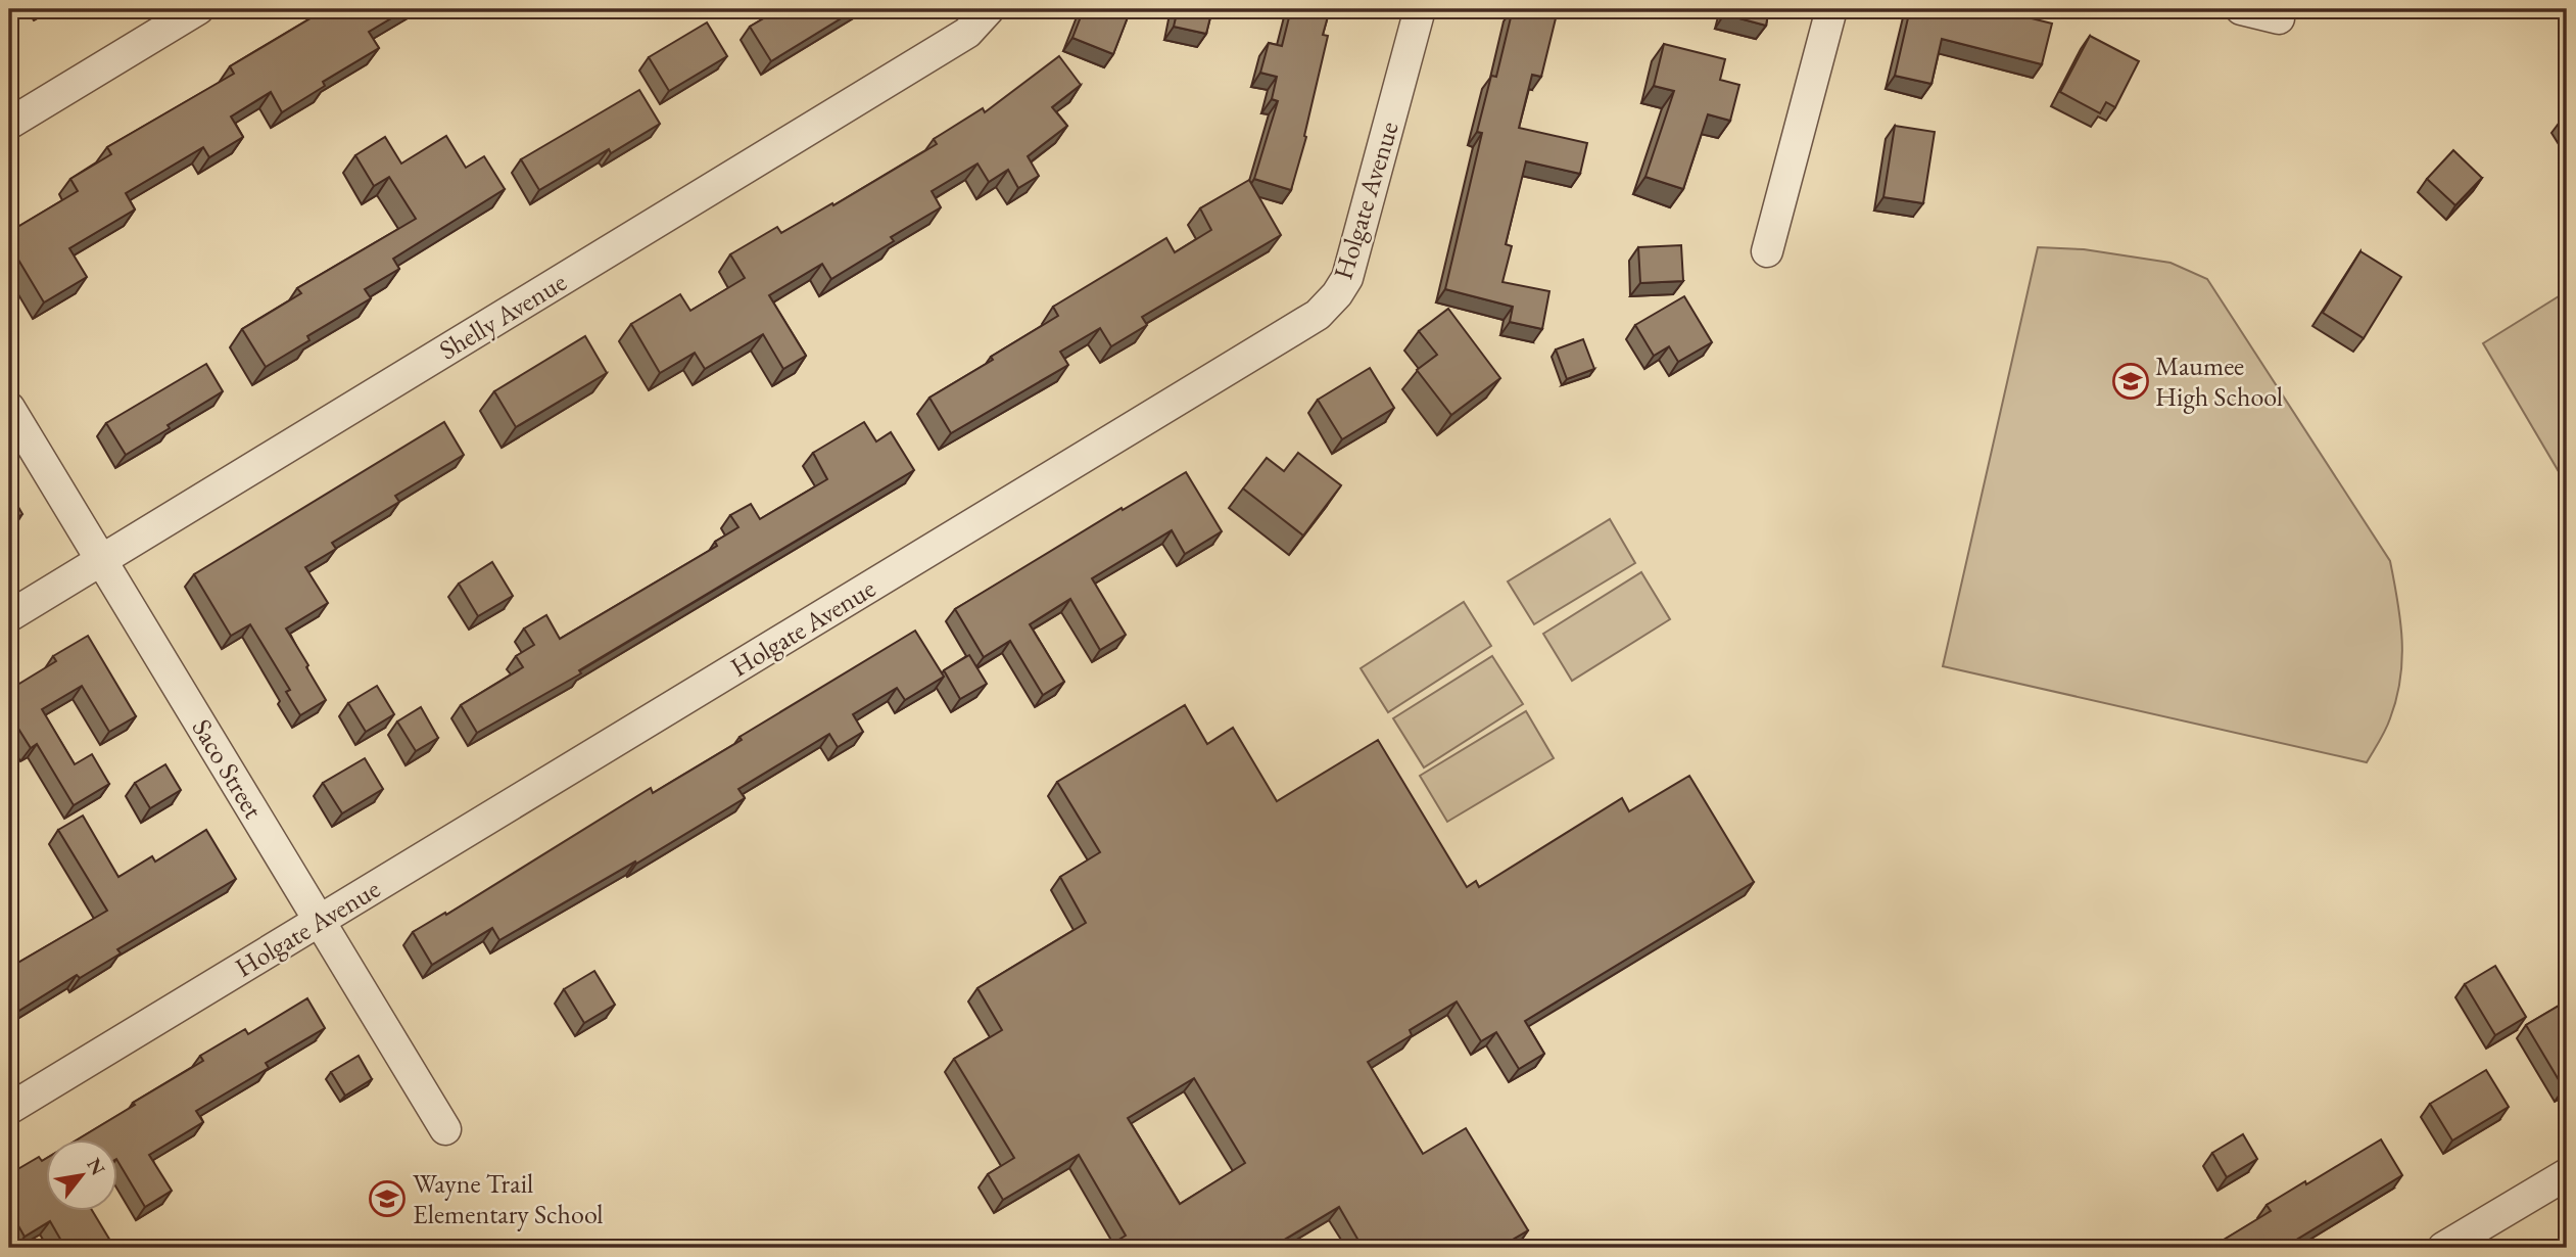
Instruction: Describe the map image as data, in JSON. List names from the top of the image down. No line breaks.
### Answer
{"streets":{"street":["Holgate Avenue","Shelly Avenue","Saco Street"]},"crossings":[["Holgate Avenue","Saco Street"],["Shelly Avenue","Saco Street"]],"places":{"school or university":["Maumee High School","Wayne Trail Elementary School"]},"north":"top right"}
